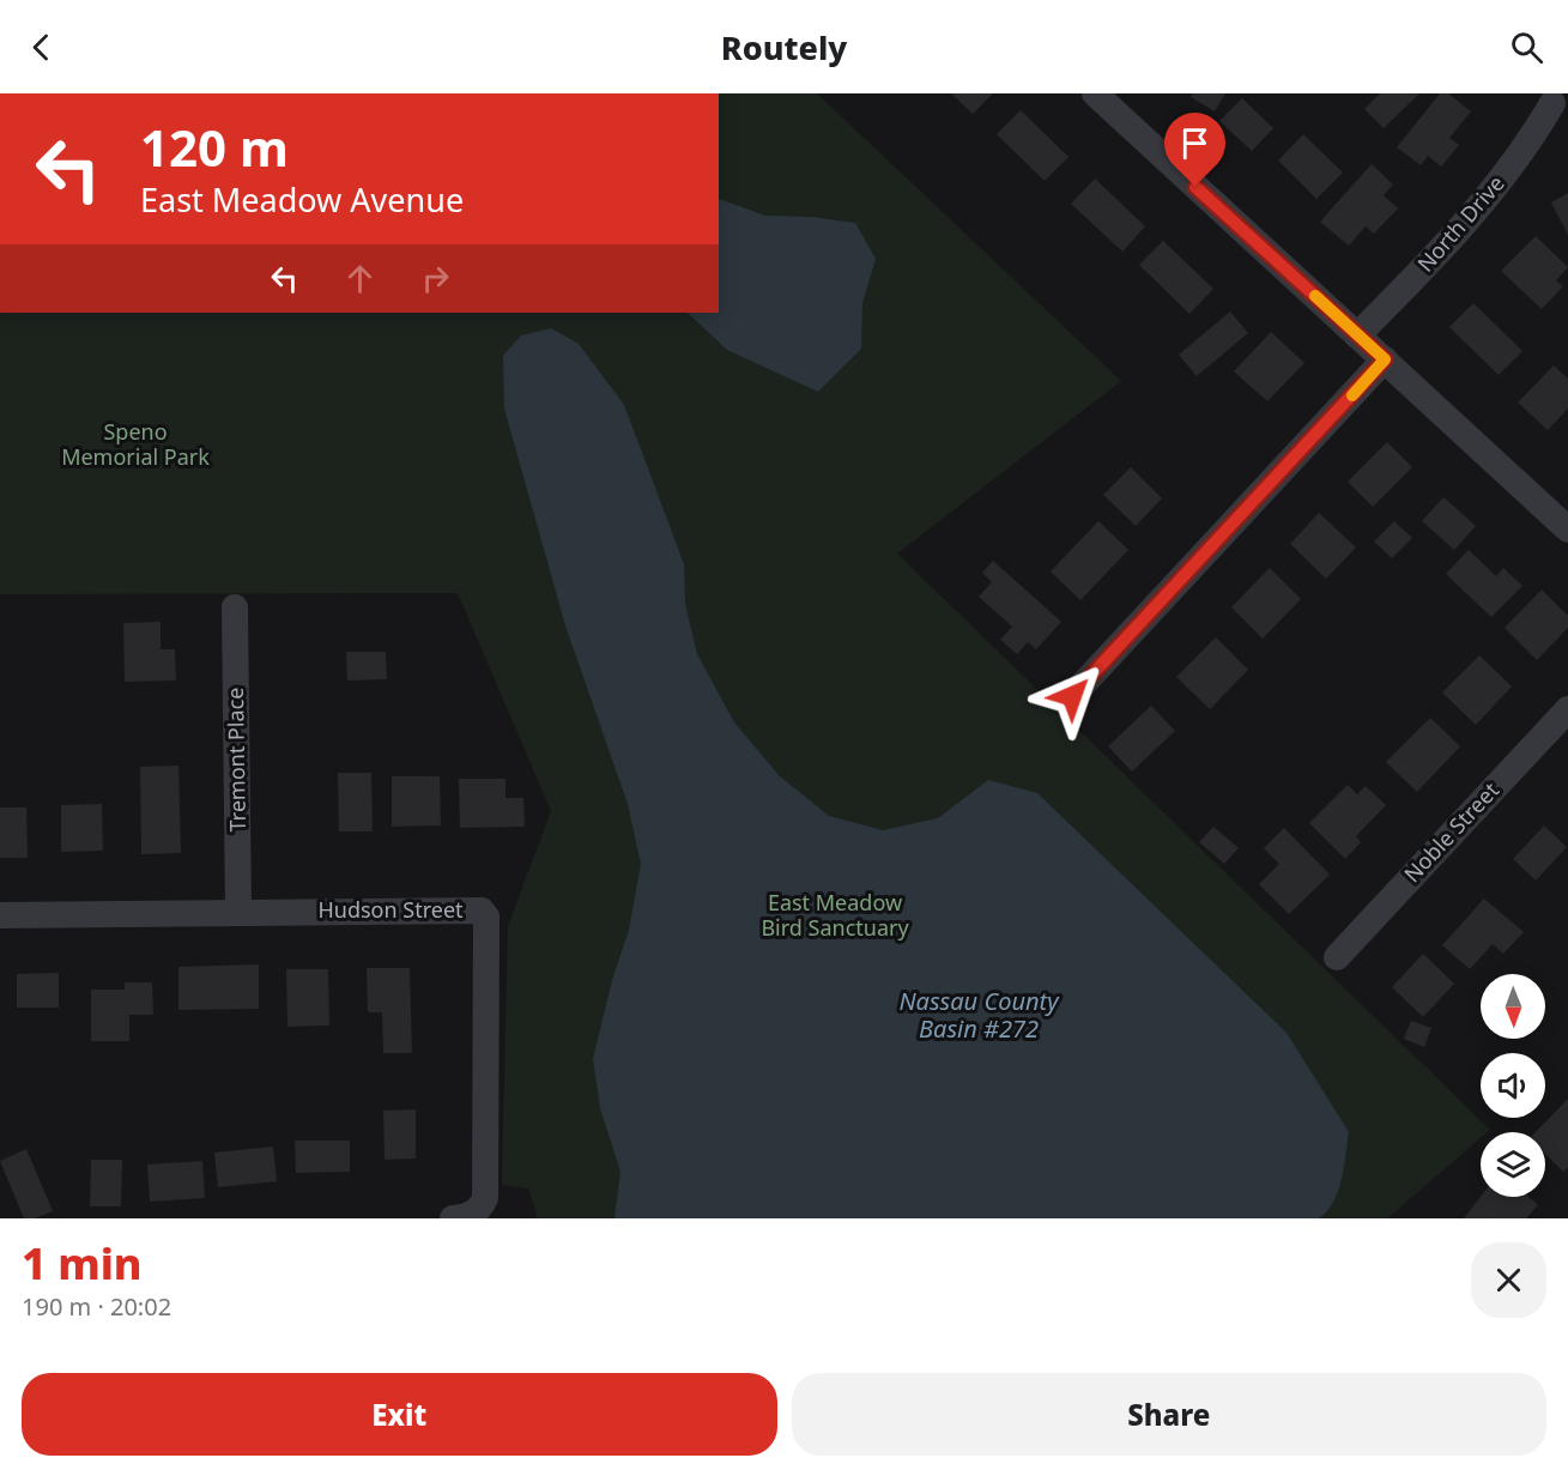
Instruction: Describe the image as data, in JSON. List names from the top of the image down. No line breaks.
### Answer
{"streets":{"street":["North Drive","Tremont Place","Noble Street","Hudson Street"]},"crossings":[["Tremont Place","Hudson Street"]],"water":["Nassau County Basin #272"],"parks":["Speno Memorial Park","East Meadow Bird Sanctuary"],"north":"bottom","page":{"header":"Routely","turn":["120 m","East Meadow Avenue"],"heading":["1 min","190 m · 20:02"],"buttons":["Exit","Share"]}}
